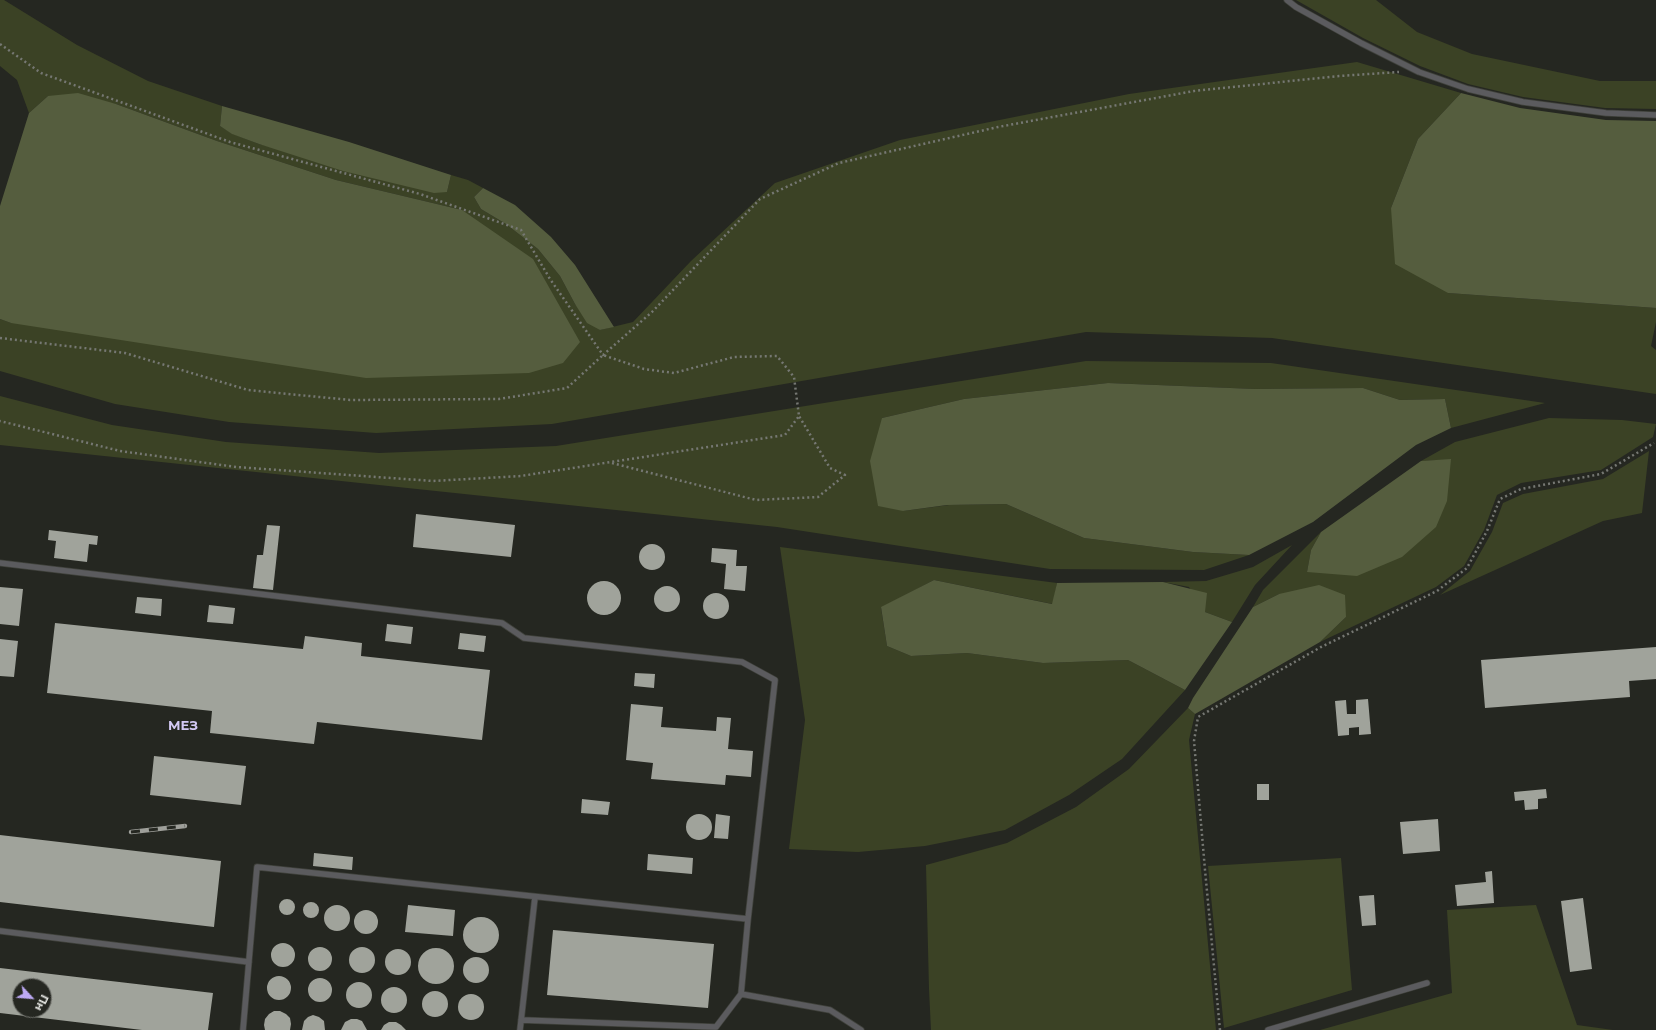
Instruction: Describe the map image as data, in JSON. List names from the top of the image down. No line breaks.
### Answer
{"districts":["МЕЗ"],"north":"bottom right"}
